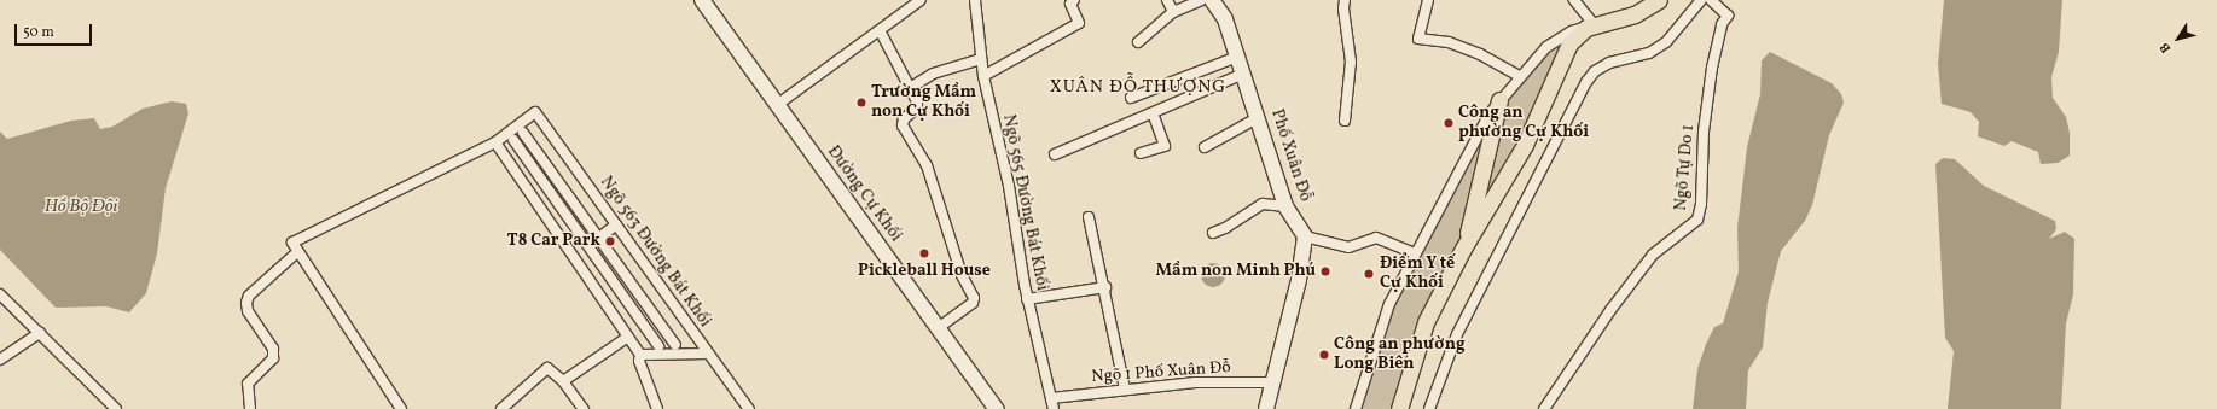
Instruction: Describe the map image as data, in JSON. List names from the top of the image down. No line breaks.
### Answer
{"streets":{"street":["Phố Xuân Đỗ","Ngõ Tự Do 1","Đường Cự Khối","Ngõ 565 Đường Bát Khối","Ngõ 563 Đường Bát Khối","Ngõ 1 Phố Xuân Đỗ"]},"crossings":[["Ngõ 565 Đường Bát Khối","Ngõ 1 Phố Xuân Đỗ"]],"districts":["XUÂN ĐỖ THƯỢNG"],"water":["Hồ Bộ Đội"],"places":["Trường Mầm non Cự Khối","Công an phường Cự Khối","T8 Car Park","Pickleball House","Mầm non Minh Phú","Điểm Y tế Cự Khối","Công an phường Long Biên"],"scale_bar":"50 m","north":"bottom left"}
